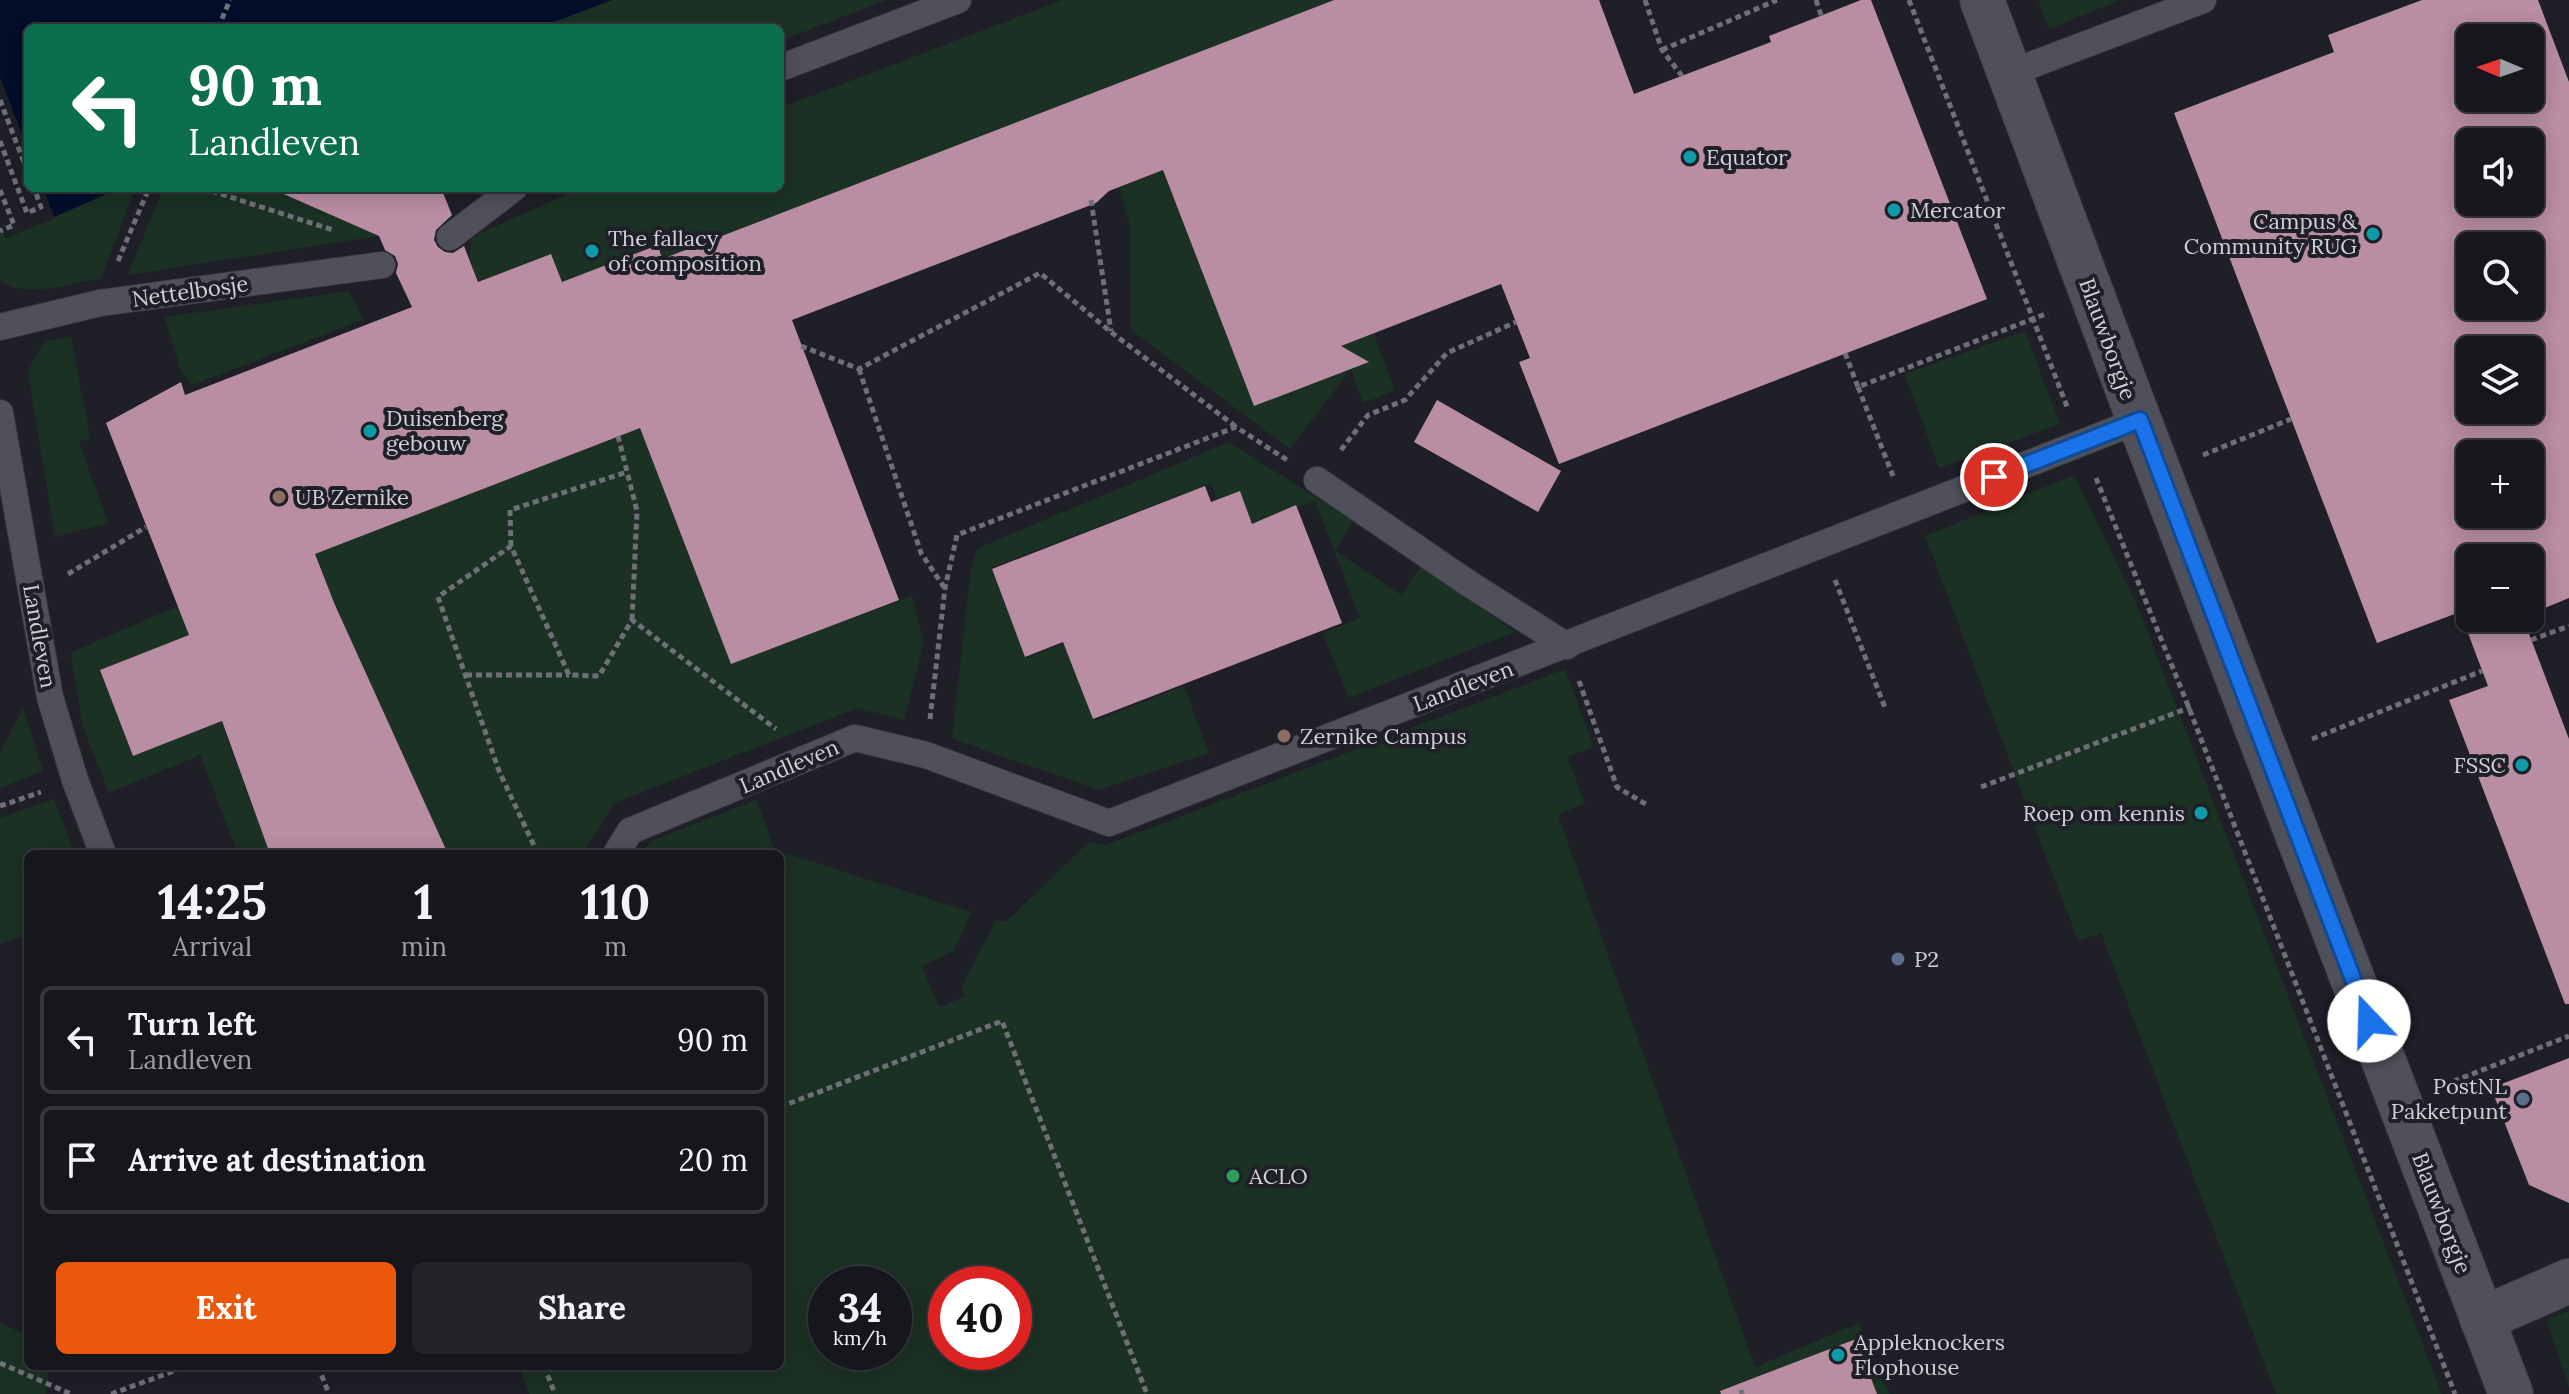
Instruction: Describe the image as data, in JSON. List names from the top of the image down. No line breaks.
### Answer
{"streets":{"street":["Blauwborgje"],"lane":["Nettelbosje","Landleven"]},"crossings":[["Blauwborgje","Landleven"]],"places":["Equator","Mercator","Campus & Community RUG","The fallacy of composition","Duisenberg gebouw","UB Zernike","Zernike Campus","FSSC","Roep om kennis","P2","PostNL Pakketpunt","ACLO","Appleknockers Flophouse"],"north":"left","page":{"map_buttons":["+","−"],"turn":["90 m","Landleven"],"eta":["14:25","Arrival","1","min","110","m"],"list":[{"name":"Turn left","note":"Landleven","value":"90 m"},{"name":"Arrive at destination","value":"20 m"}],"buttons":["Exit","Share"],"speed":"34 km/h","limit":"40"}}
